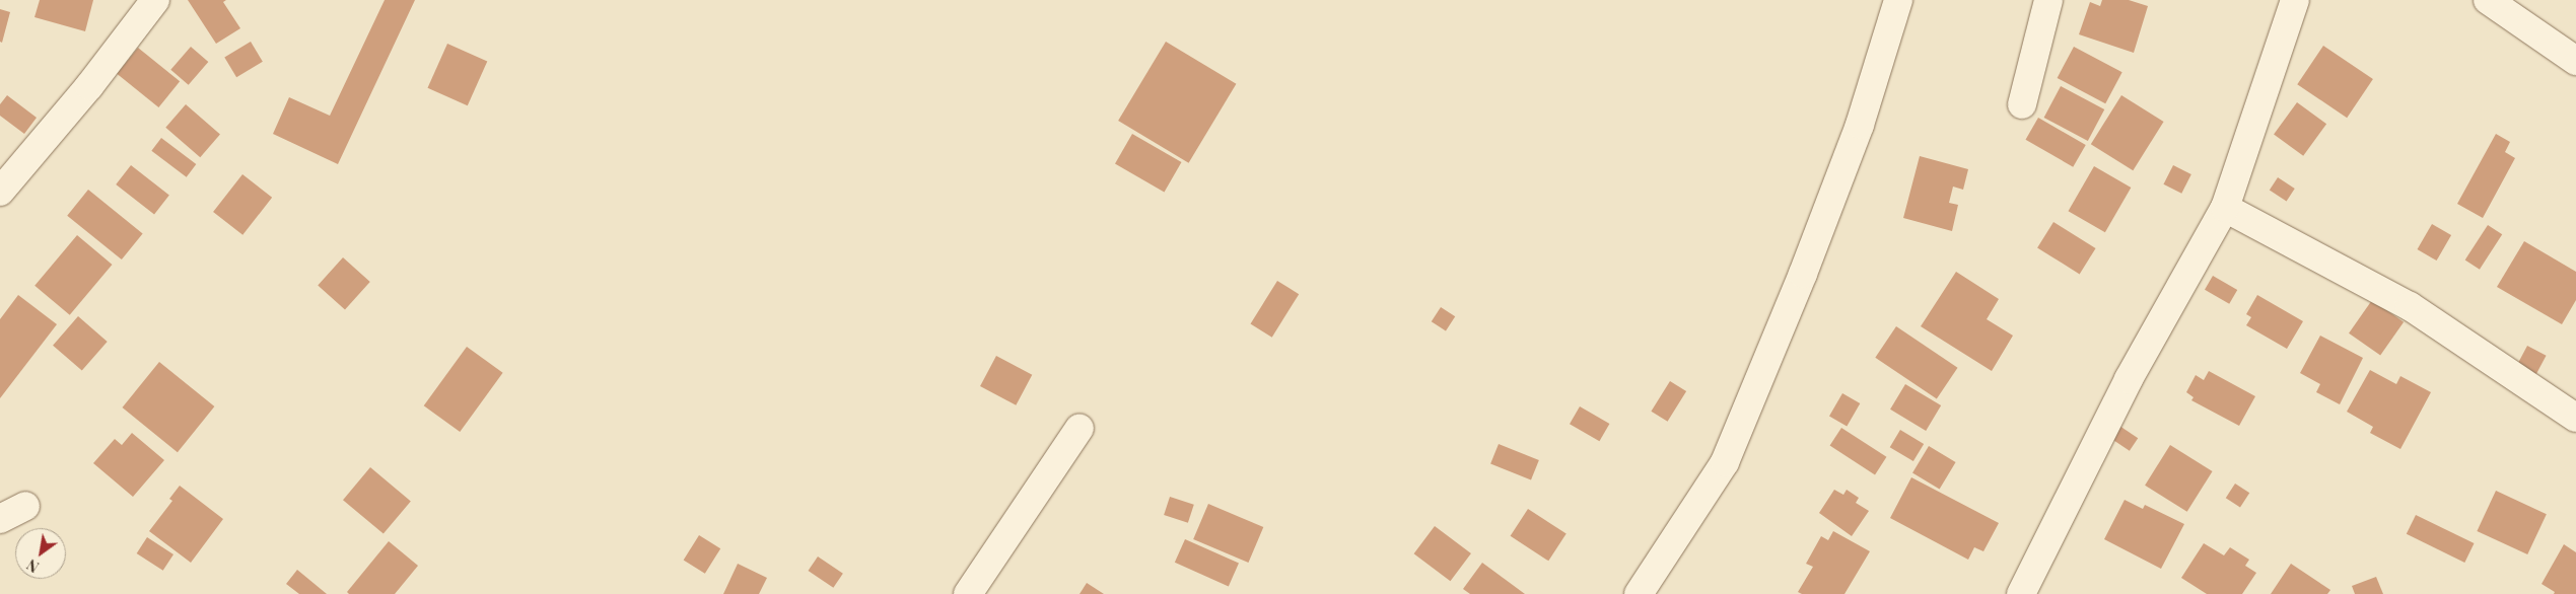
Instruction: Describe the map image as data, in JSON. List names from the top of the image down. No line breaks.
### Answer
{"north":"bottom left"}
